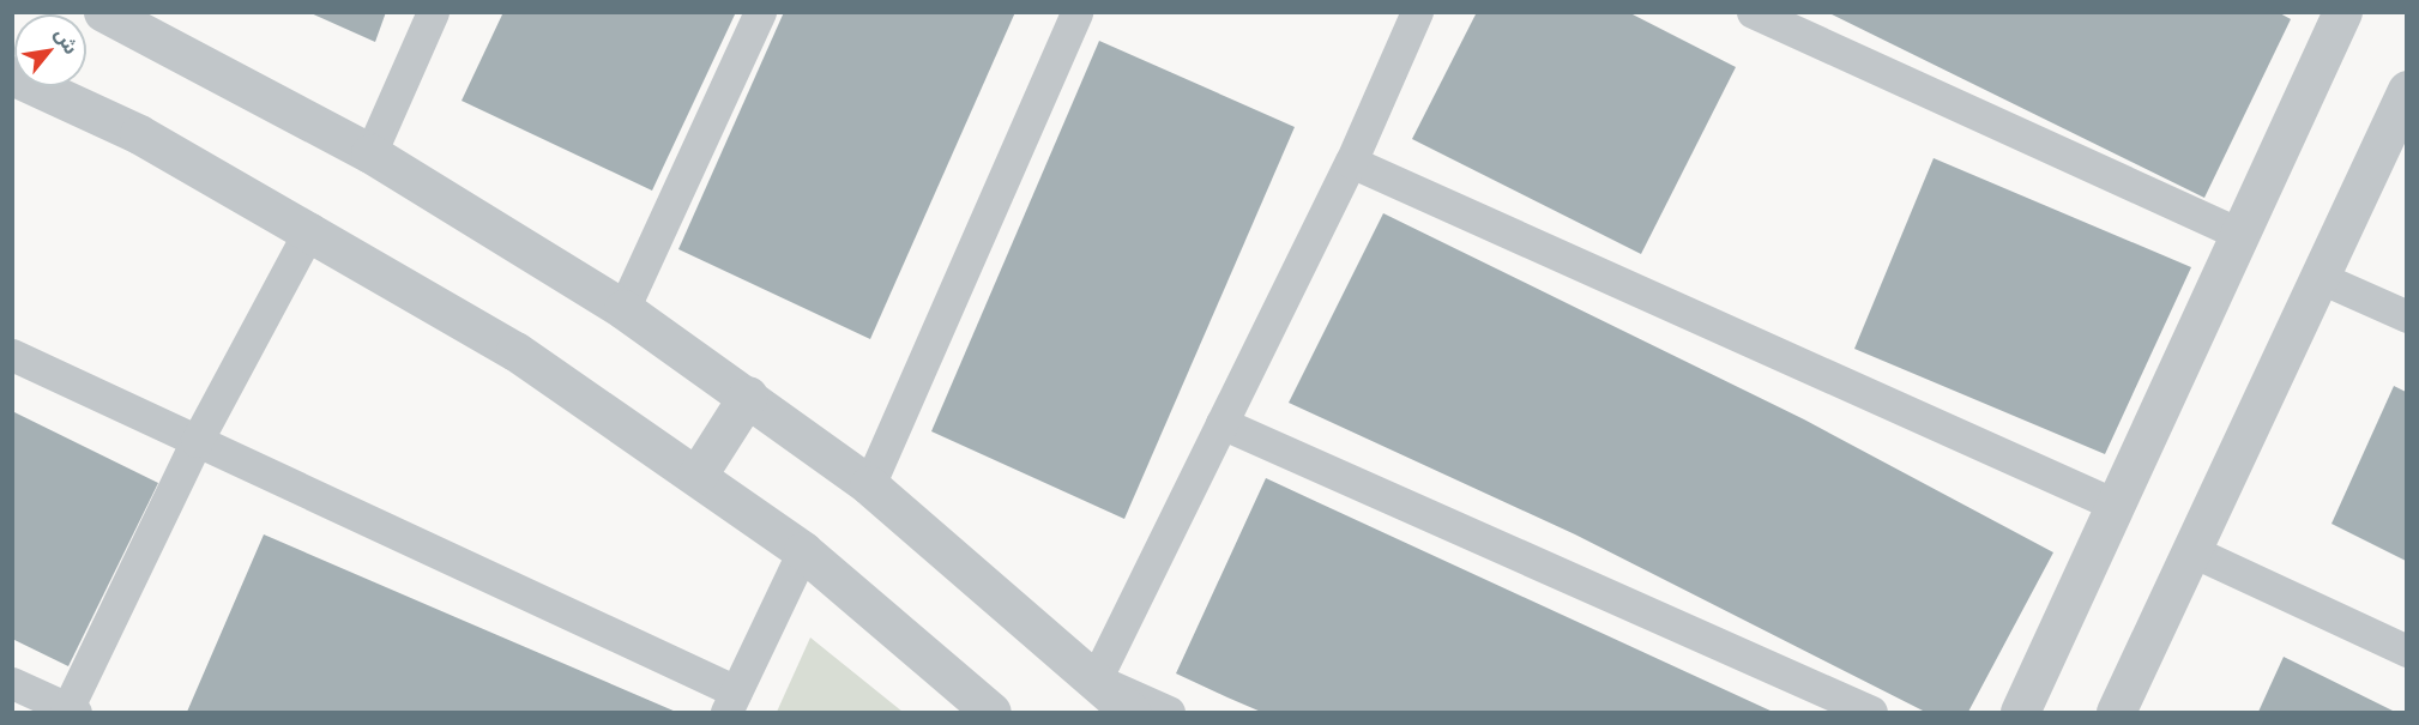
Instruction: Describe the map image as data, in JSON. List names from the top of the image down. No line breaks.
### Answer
{"north":"top right"}
